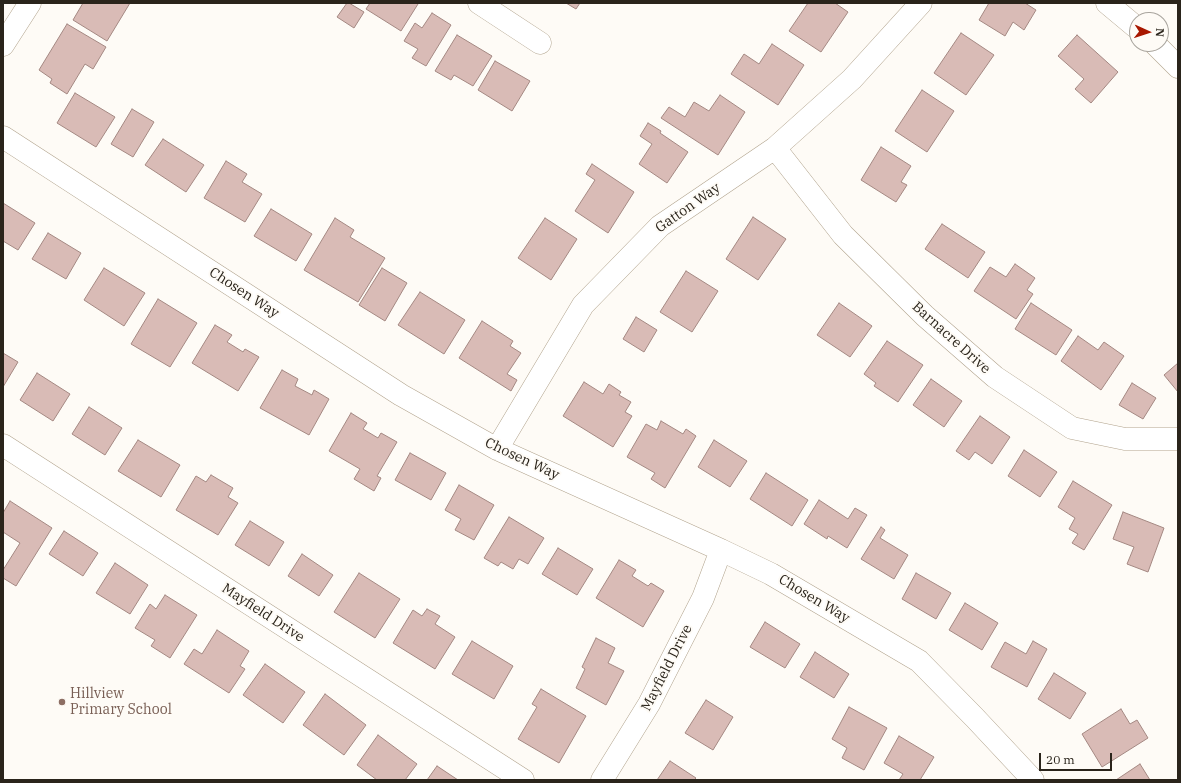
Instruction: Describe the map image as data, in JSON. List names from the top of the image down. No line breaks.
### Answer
{"streets":{"street":["Gatton Way","Chosen Way","Barnacre Drive","Mayfield Drive"]},"crossings":[["Gatton Way","Chosen Way"],["Gatton Way","Barnacre Drive"],["Chosen Way","Mayfield Drive"]],"places":["Hillview Primary School"],"scale_bar":"20 m","north":"right"}
